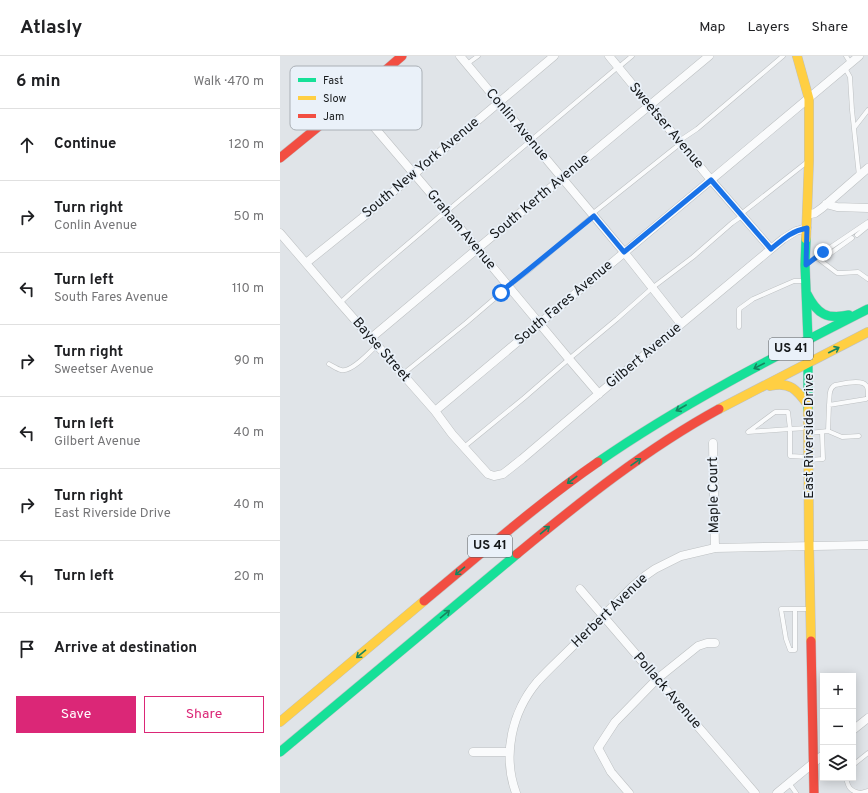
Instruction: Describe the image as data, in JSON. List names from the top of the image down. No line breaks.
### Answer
{"streets":{"main road":["US 41","East Riverside Drive"],"street":["Conlin Avenue","Sweetser Avenue","South New York Avenue","South Kerth Avenue","Graham Avenue","South Fares Avenue","Bayse Street","Gilbert Avenue","Maple Court","Herbert Avenue","Pollack Avenue"]},"crossings":[["Conlin Avenue","South New York Avenue"],["Conlin Avenue","South Kerth Avenue"],["Conlin Avenue","South Fares Avenue"],["Conlin Avenue","Gilbert Avenue"],["Sweetser Avenue","South Kerth Avenue"],["Sweetser Avenue","South Fares Avenue"],["Sweetser Avenue","Gilbert Avenue"],["South New York Avenue","Graham Avenue"],["South New York Avenue","Bayse Street"],["South Kerth Avenue","Graham Avenue"],["South Kerth Avenue","Bayse Street"],["Graham Avenue","South Fares Avenue"],["Graham Avenue","Gilbert Avenue"],["South Fares Avenue","Bayse Street"],["South Fares Avenue","East Riverside Drive"],["US 41","East Riverside Drive"],["Bayse Street","Gilbert Avenue"],["Gilbert Avenue","East Riverside Drive"],["East Riverside Drive","Herbert Avenue"],["Maple Court","Herbert Avenue"],["Herbert Avenue","Pollack Avenue"]],"legend":["Fast","Slow","Jam"],"page":{"header":"Atlasly","nav":["Map","Layers","Share"],"heading":["6 min","Walk · 470 m"],"list":[["Continue","120 m"],["Turn right","Conlin Avenue","50 m"],["Turn left","South Fares Avenue","110 m"],["Turn right","Sweetser Avenue","90 m"],["Turn left","Gilbert Avenue","40 m"],["Turn right","East Riverside Drive","40 m"],["Turn left","20 m"],"Arrive at destination"],"map_buttons":["+","−"],"buttons":["Save","Share"]}}
